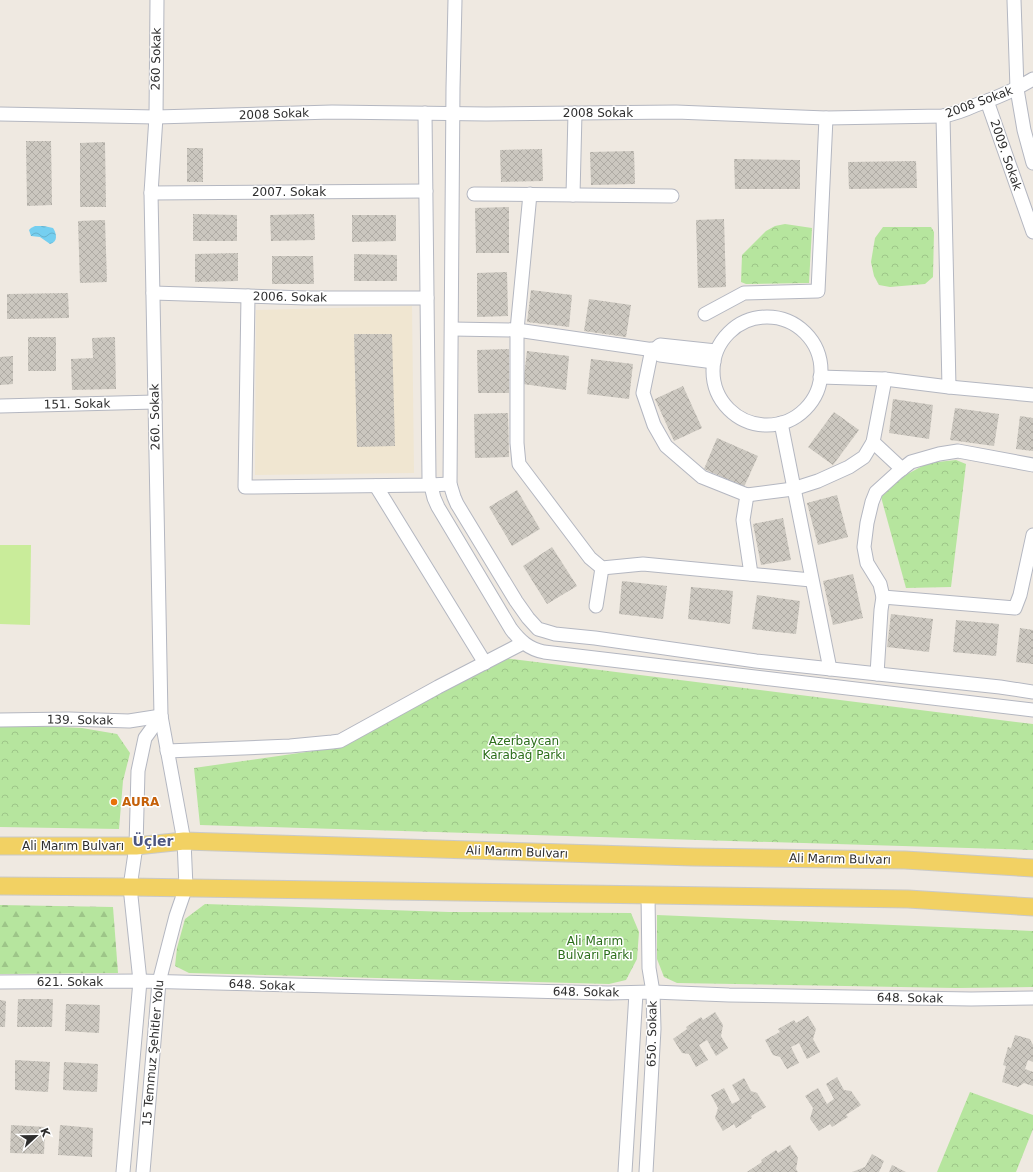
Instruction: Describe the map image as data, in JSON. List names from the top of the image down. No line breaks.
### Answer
{"streets":{"main road":["Ali Marım Bulvarı"],"street":["260 Sokak","2008 Sokak","2009. Sokak","2007. Sokak","2006. Sokak","151. Sokak","260. Sokak","139. Sokak","621. Sokak","648. Sokak","650. Sokak","15 Temmuz Şehitler Yolu"]},"crossings":[["260 Sokak","2008 Sokak"],["260 Sokak","260. Sokak"],["2008 Sokak","2009. Sokak"],["2008 Sokak","260. Sokak"],["2007. Sokak","260. Sokak"],["2006. Sokak","260. Sokak"],["151. Sokak","260. Sokak"],["260. Sokak","139. Sokak"],["260. Sokak","15 Temmuz Şehitler Yolu"],["139. Sokak","15 Temmuz Şehitler Yolu"],["Ali Marım Bulvarı","15 Temmuz Şehitler Yolu"],["621. Sokak","648. Sokak"],["621. Sokak","15 Temmuz Şehitler Yolu"],["648. Sokak","650. Sokak"],["648. Sokak","15 Temmuz Şehitler Yolu"]],"districts":["Üçler"],"parks":["Azerbaycan Karabağ Parkı","Ali Marım Bulvarı Parkı"],"places":["AURA"],"north":"right"}
